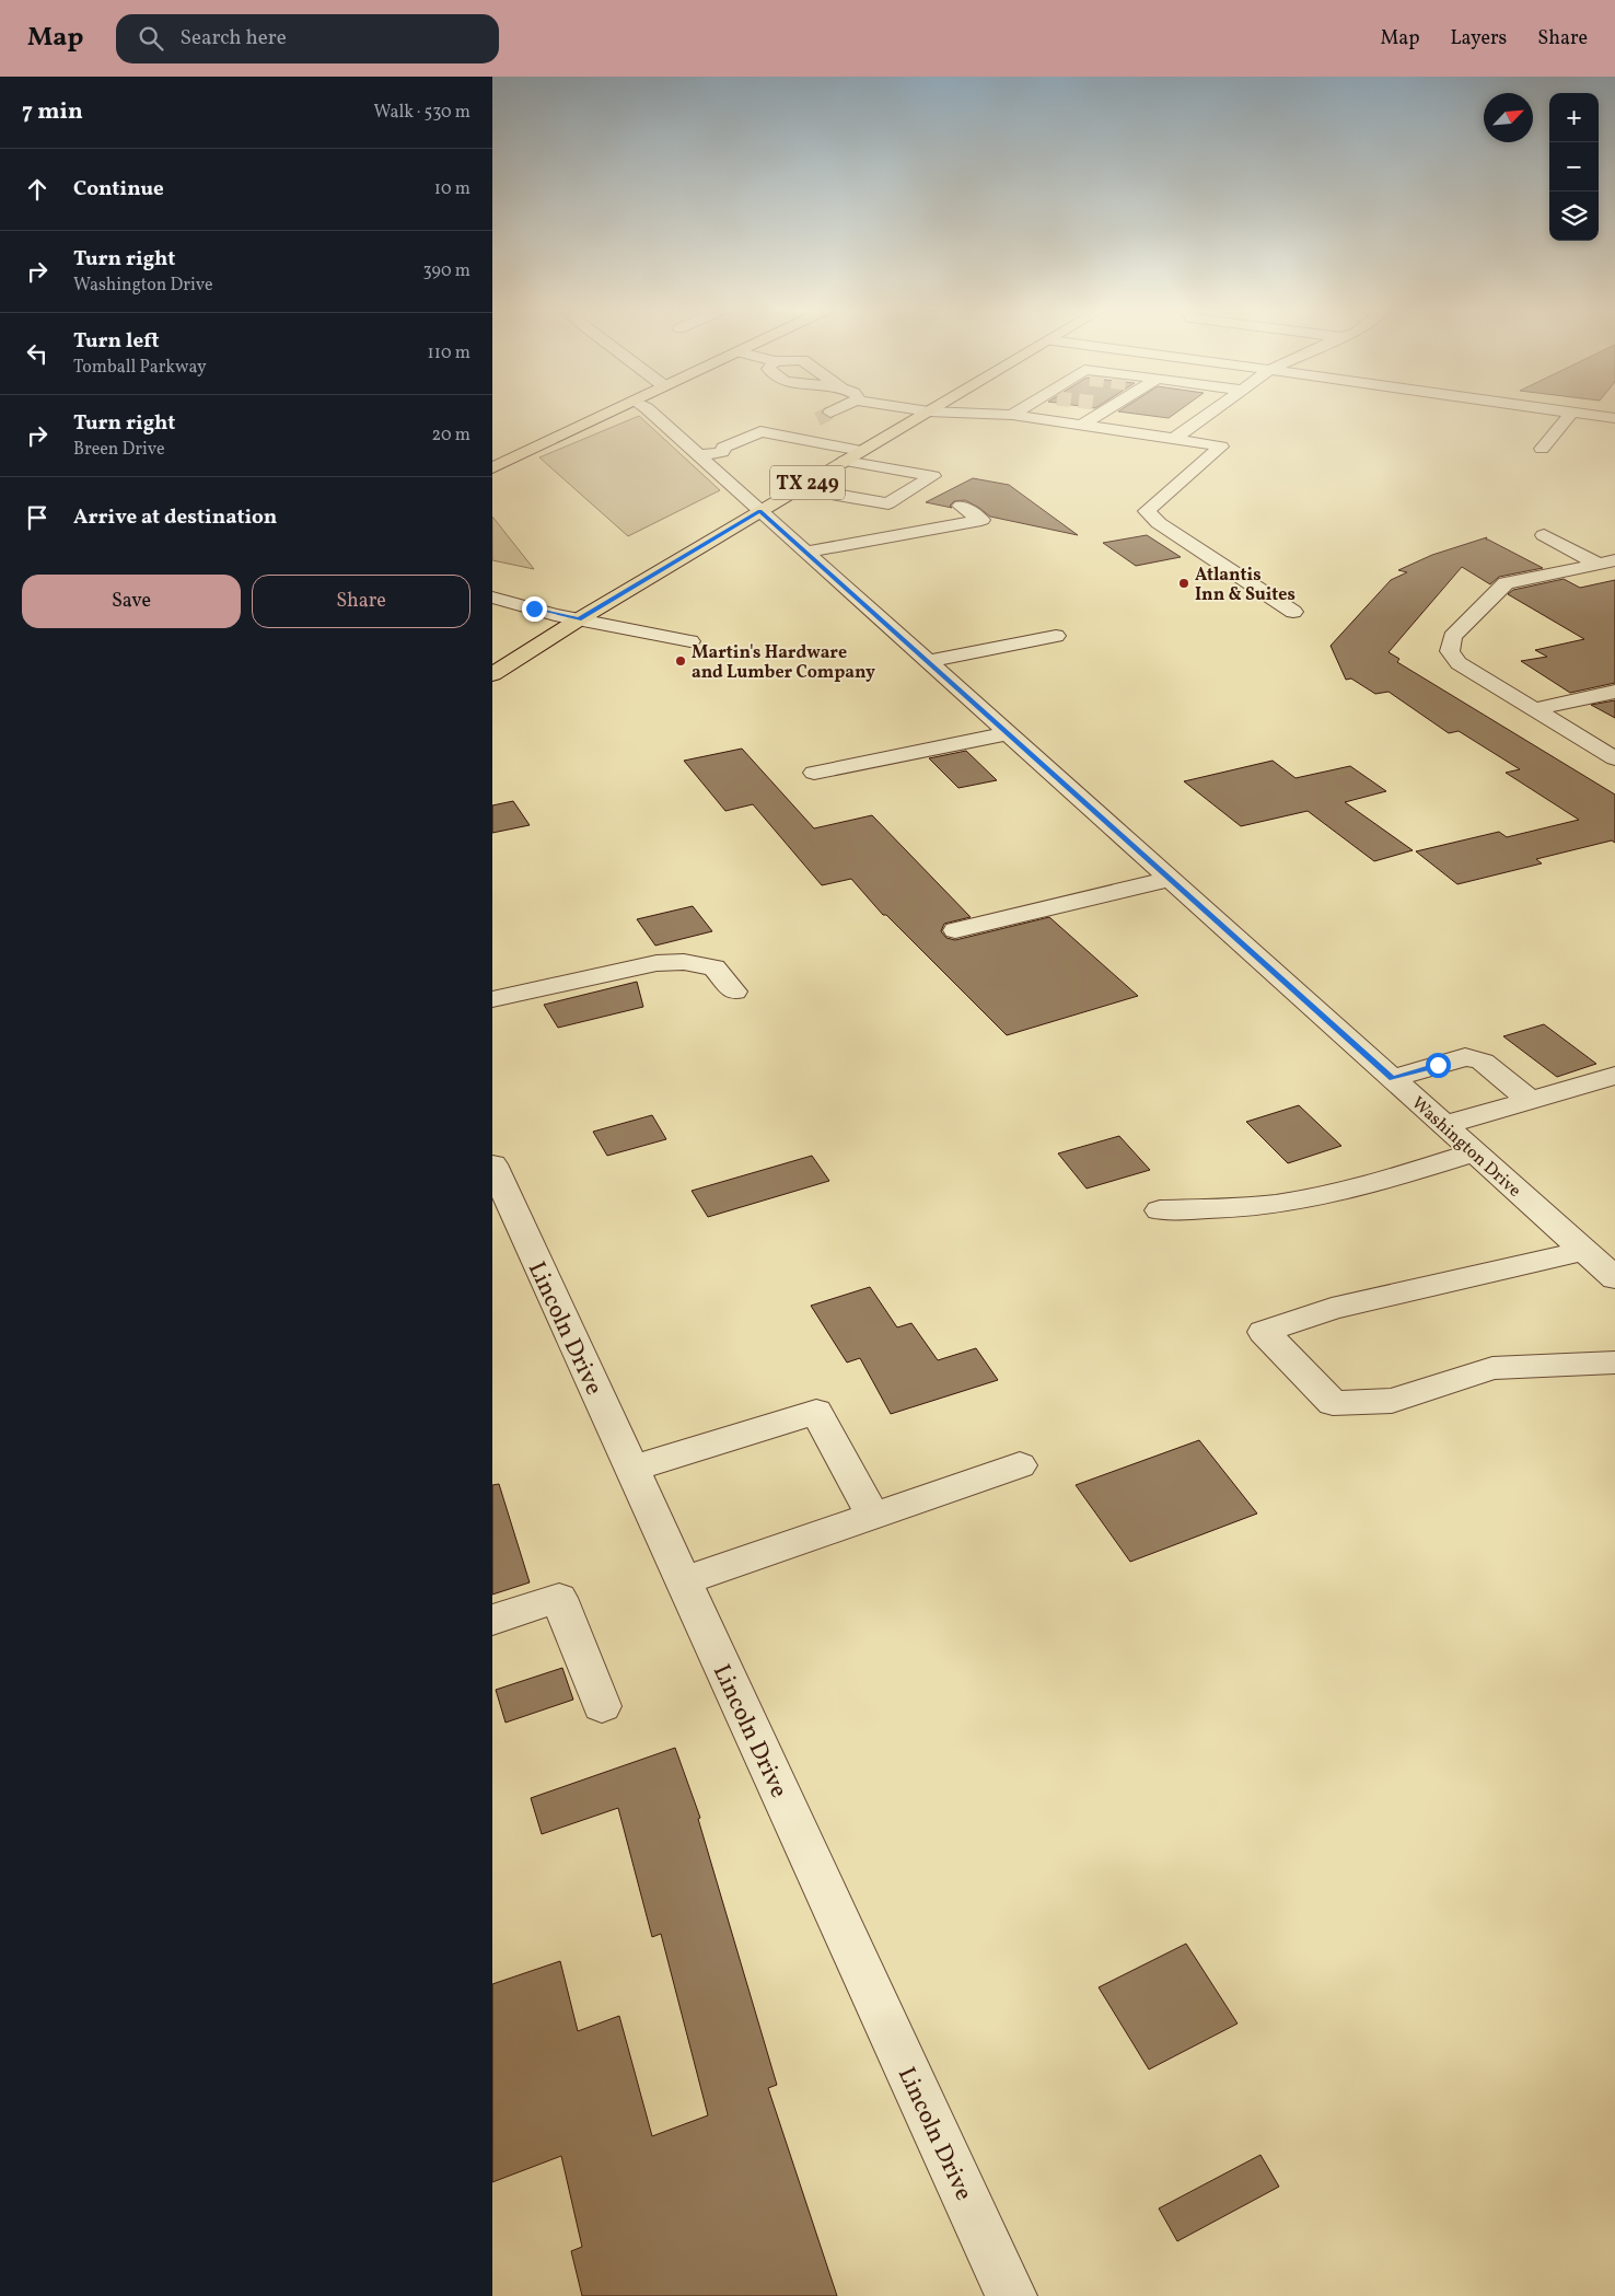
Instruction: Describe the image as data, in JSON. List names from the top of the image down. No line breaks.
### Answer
{"streets":{"main road":["TX 249"],"street":["Washington Drive","Lincoln Drive"]},"crossings":[["TX 249","Washington Drive"]],"places":["Atlantis Inn & Suites","Martin's Hardware and Lumber Company"],"north":"top right","page":{"header":"Map","search":"Search here","nav":["Map","Layers","Share"],"heading":["7 min","Walk · 530 m"],"map_buttons":["+","−"],"list":[["Continue","10 m"],["Turn right","Washington Drive","390 m"],["Turn left","Tomball Parkway","110 m"],["Turn right","Breen Drive","20 m"],"Arrive at destination"],"buttons":["Save","Share"]}}
